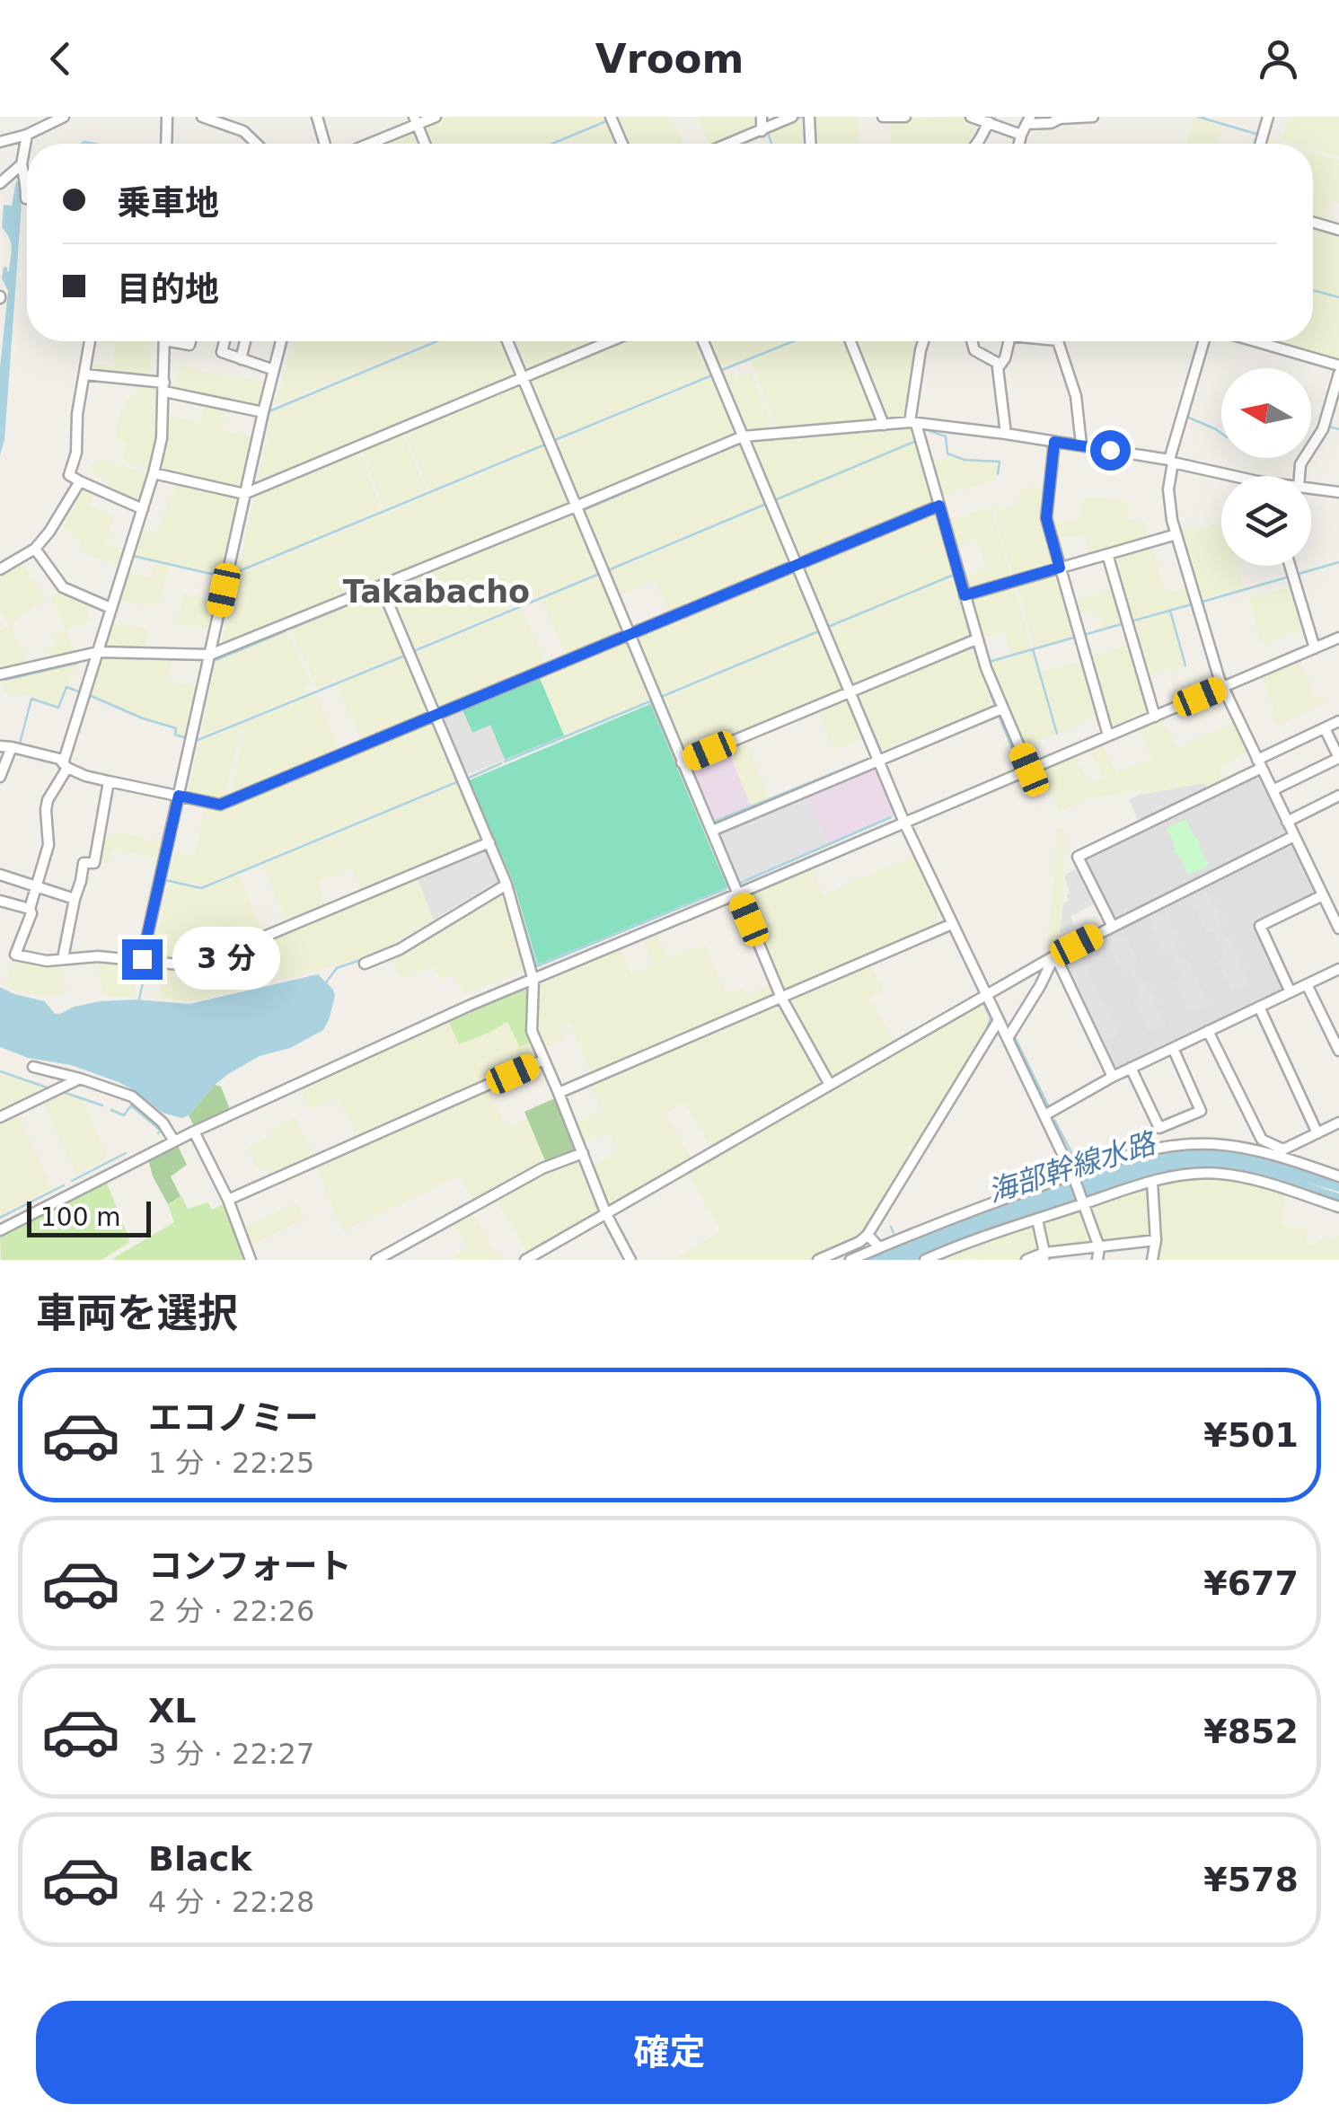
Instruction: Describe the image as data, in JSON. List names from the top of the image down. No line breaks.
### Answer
{"districts":["Takabacho"],"water":["海部幹線水路"],"scale_bar":"100 m","north":"left","page":{"header":"Vroom","banner":["乗車地","目的地"],"bubble":"3 分","scale":"100 m","heading":"車両を選択","list":[{"name":"エコノミー","note":"1 分 · 22:25","value":"¥501"},{"name":"コンフォート","note":"2 分 · 22:26","value":"¥677"},{"name":"XL","note":"3 分 · 22:27","value":"¥852"},{"name":"Black","note":"4 分 · 22:28","value":"¥578"}],"buttons":"確定"}}
